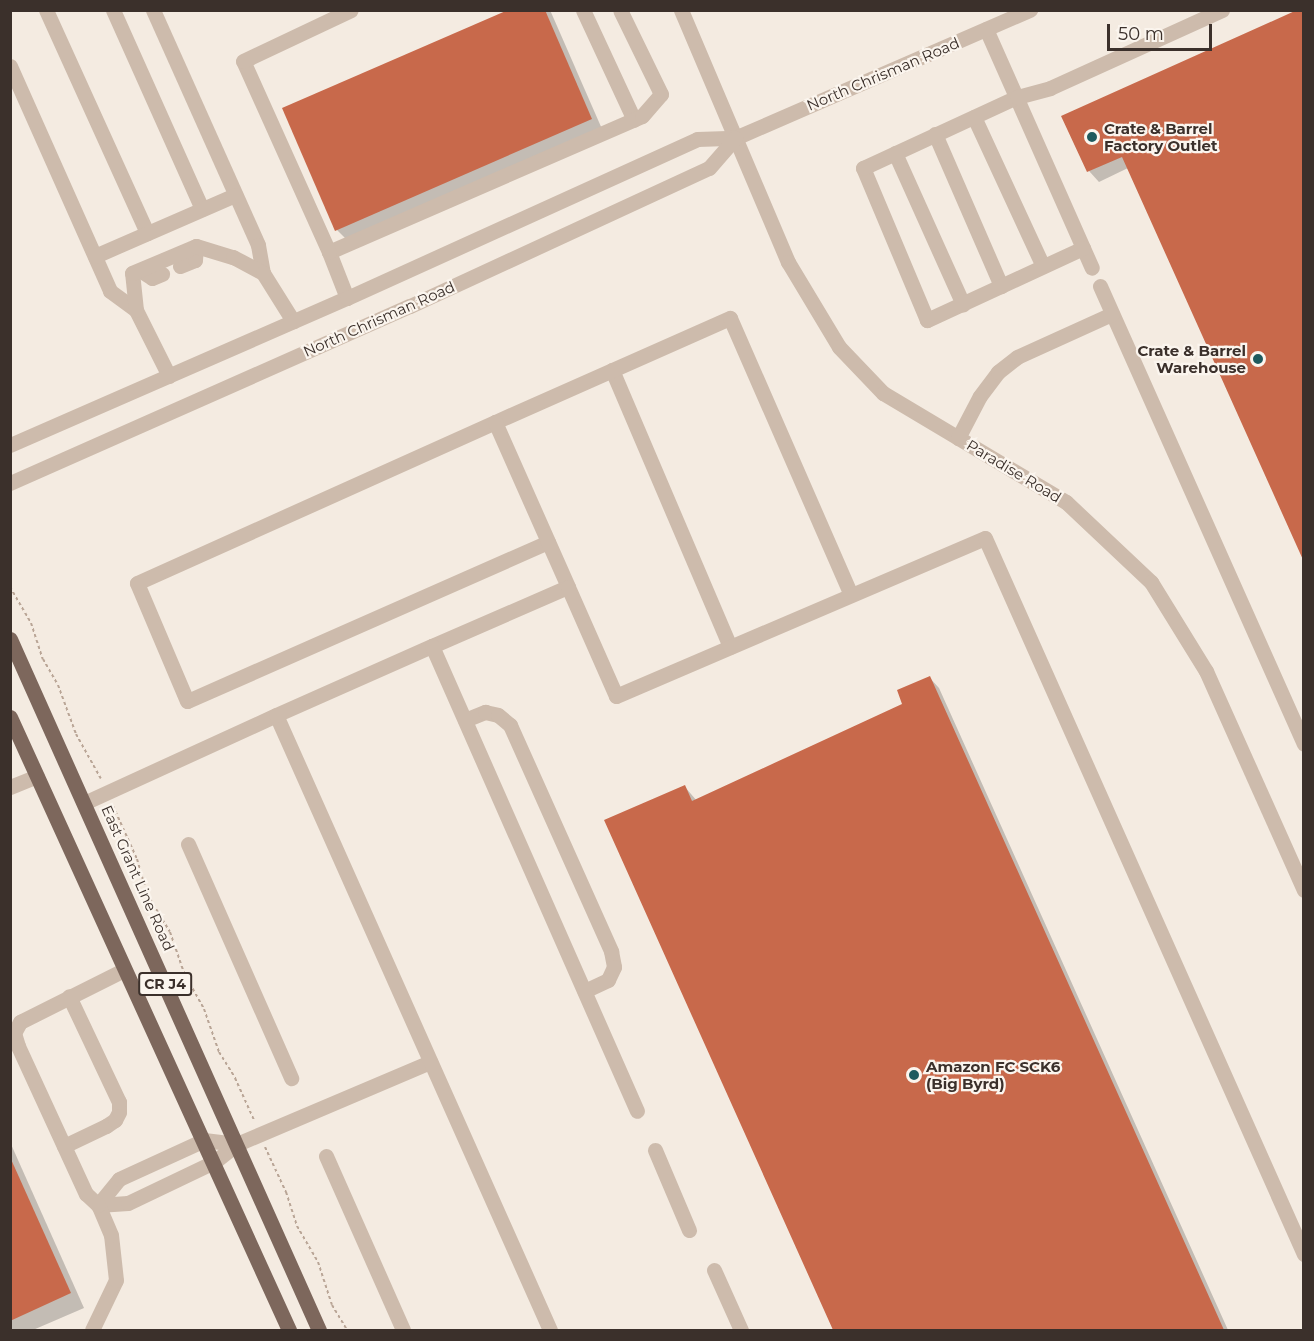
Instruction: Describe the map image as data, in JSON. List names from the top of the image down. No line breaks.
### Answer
{"streets":{"main road":["East Grant Line Road","CR J4"],"street":["North Chrisman Road","Paradise Road"]},"crossings":[["North Chrisman Road","Paradise Road"]],"places":["Crate & Barrel Factory Outlet","Crate & Barrel Warehouse","Amazon FC SCK6 (Big Byrd)"],"scale_bar":"50 m"}
